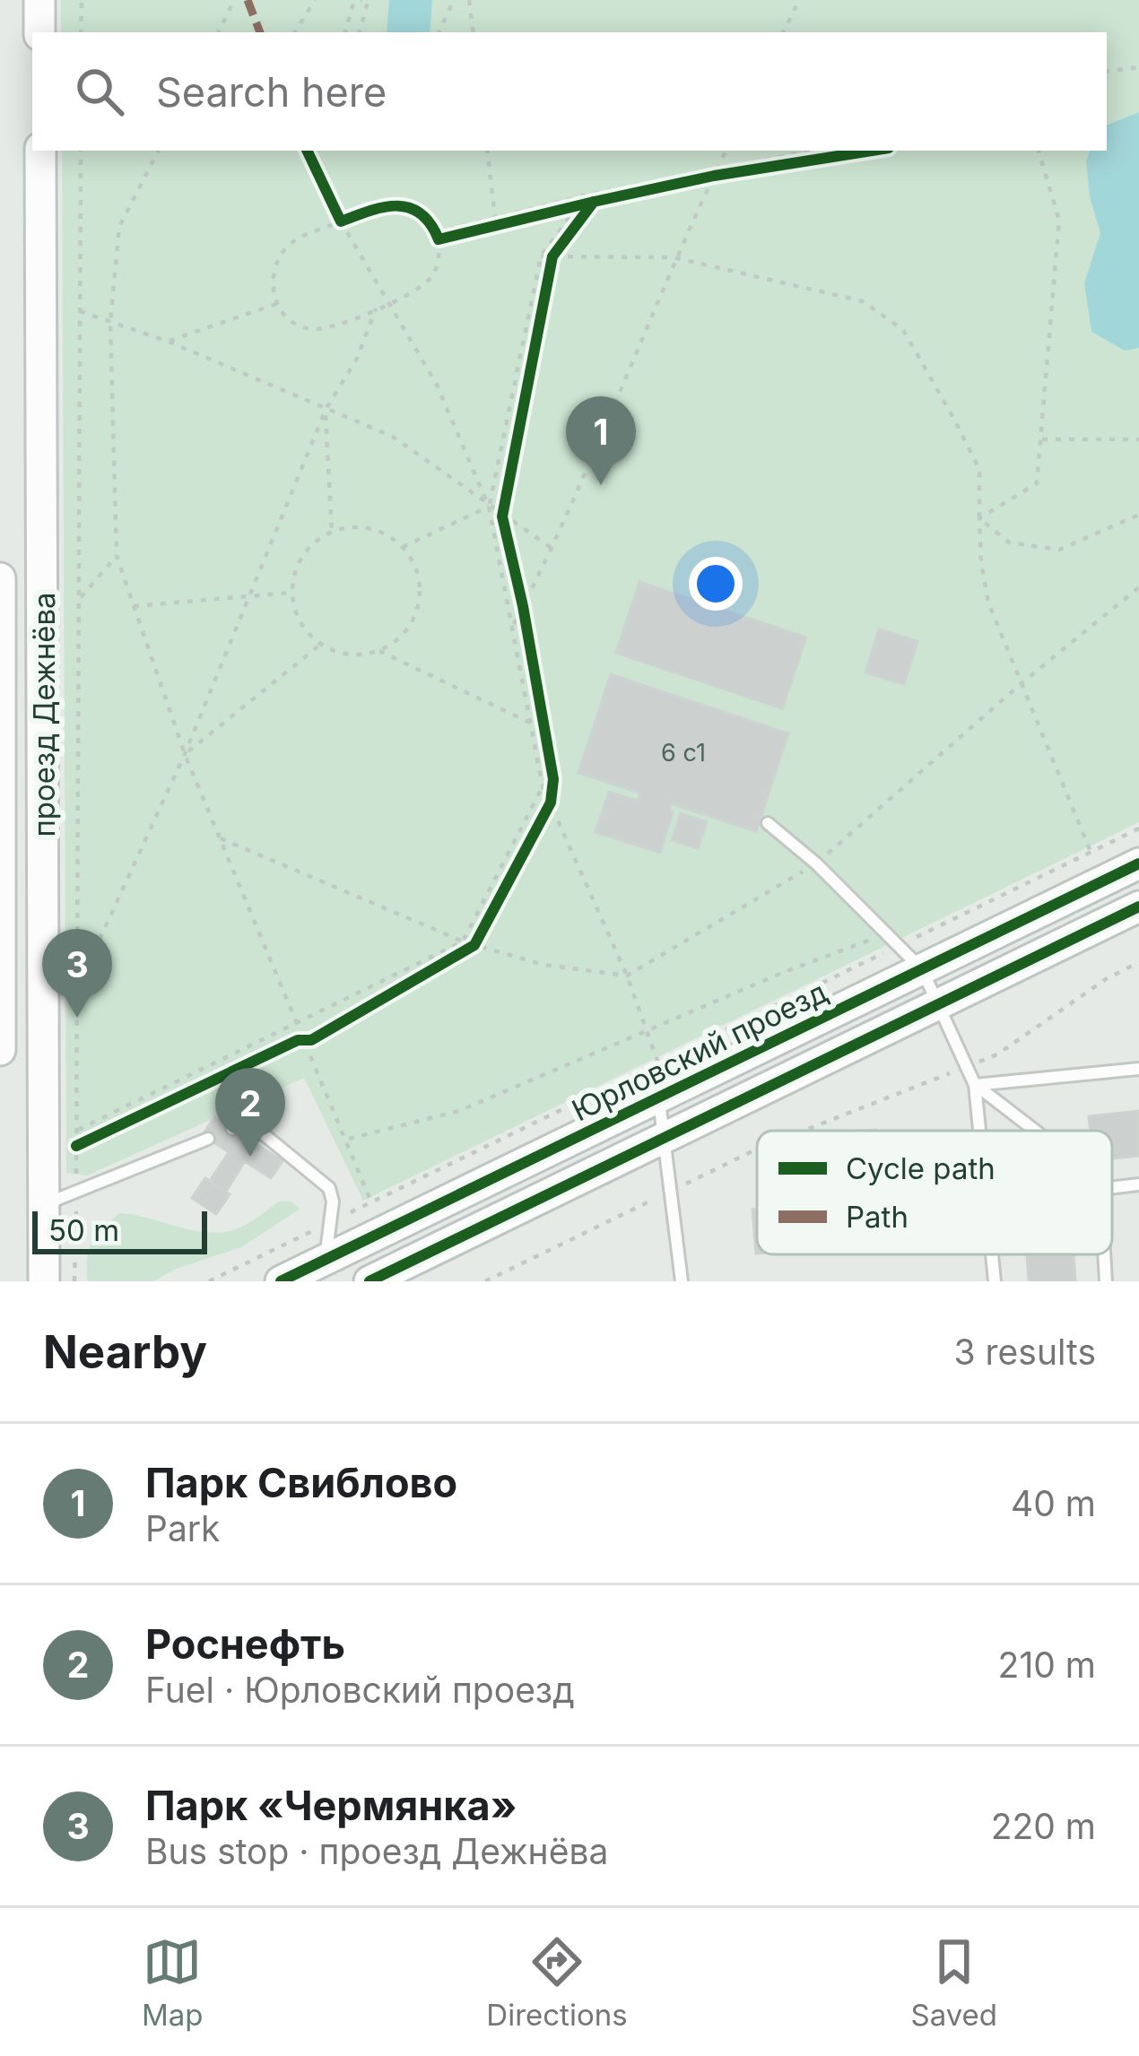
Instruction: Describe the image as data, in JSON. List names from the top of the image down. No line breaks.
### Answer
{"streets":{"main road":["проезд Дежнёва","Юрловский проезд"]},"house_numbers":["6 с1"],"legend":["Cycle path","Path"],"scale_bar":"50 m","page":{"search":"Search here","pins":["1","3","2"],"scale":"50 m","heading":["Nearby","3 results"],"list":[{"mark":"1","name":"Парк Свиблово","note":"Park","value":"40 m"},{"mark":"2","name":"Роснефть","note":"Fuel · Юрловский проезд","value":"210 m"},{"mark":"3","name":"Парк «Чермянка»","note":"Bus stop · проезд Дежнёва","value":"220 m"}],"nav":["Map","Directions","Saved"]}}
